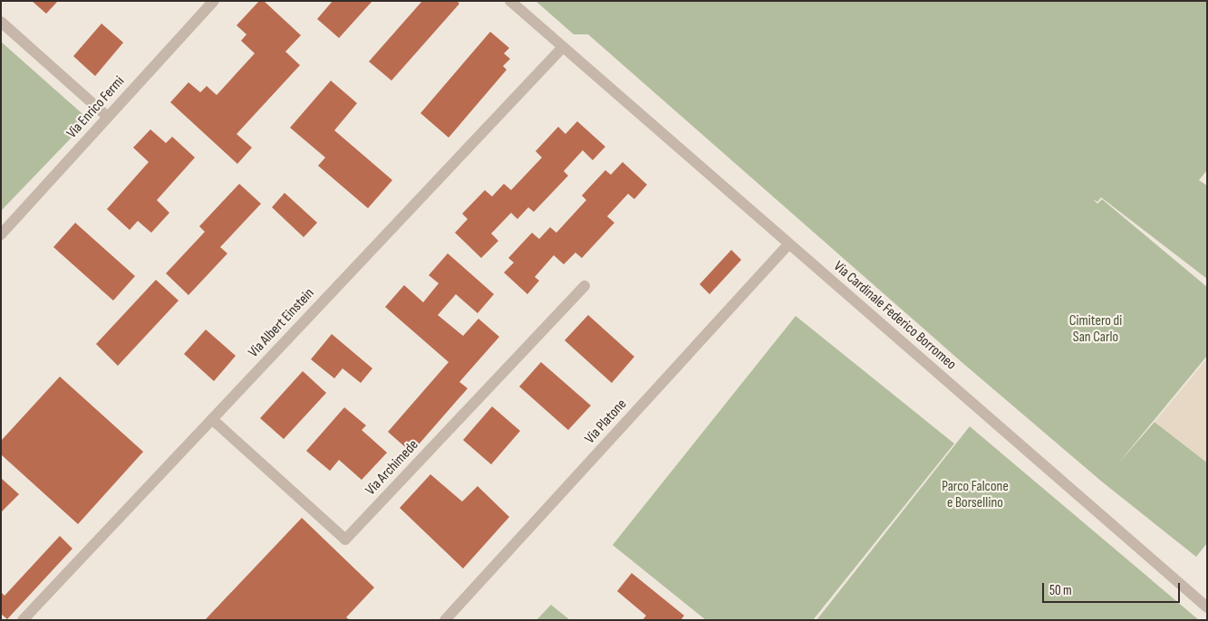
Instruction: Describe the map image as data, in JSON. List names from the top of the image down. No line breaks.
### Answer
{"streets":{"street":["Via Enrico Fermi","Via Cardinale Federico Borromeo","Via Albert Einstein","Via Platone","Via Archimede"]},"crossings":[["Via Cardinale Federico Borromeo","Via Albert Einstein"],["Via Cardinale Federico Borromeo","Via Platone"],["Via Albert Einstein","Via Archimede"]],"parks":["Cimitero di San Carlo","Parco Falcone e Borsellino"],"scale_bar":"50 m"}
